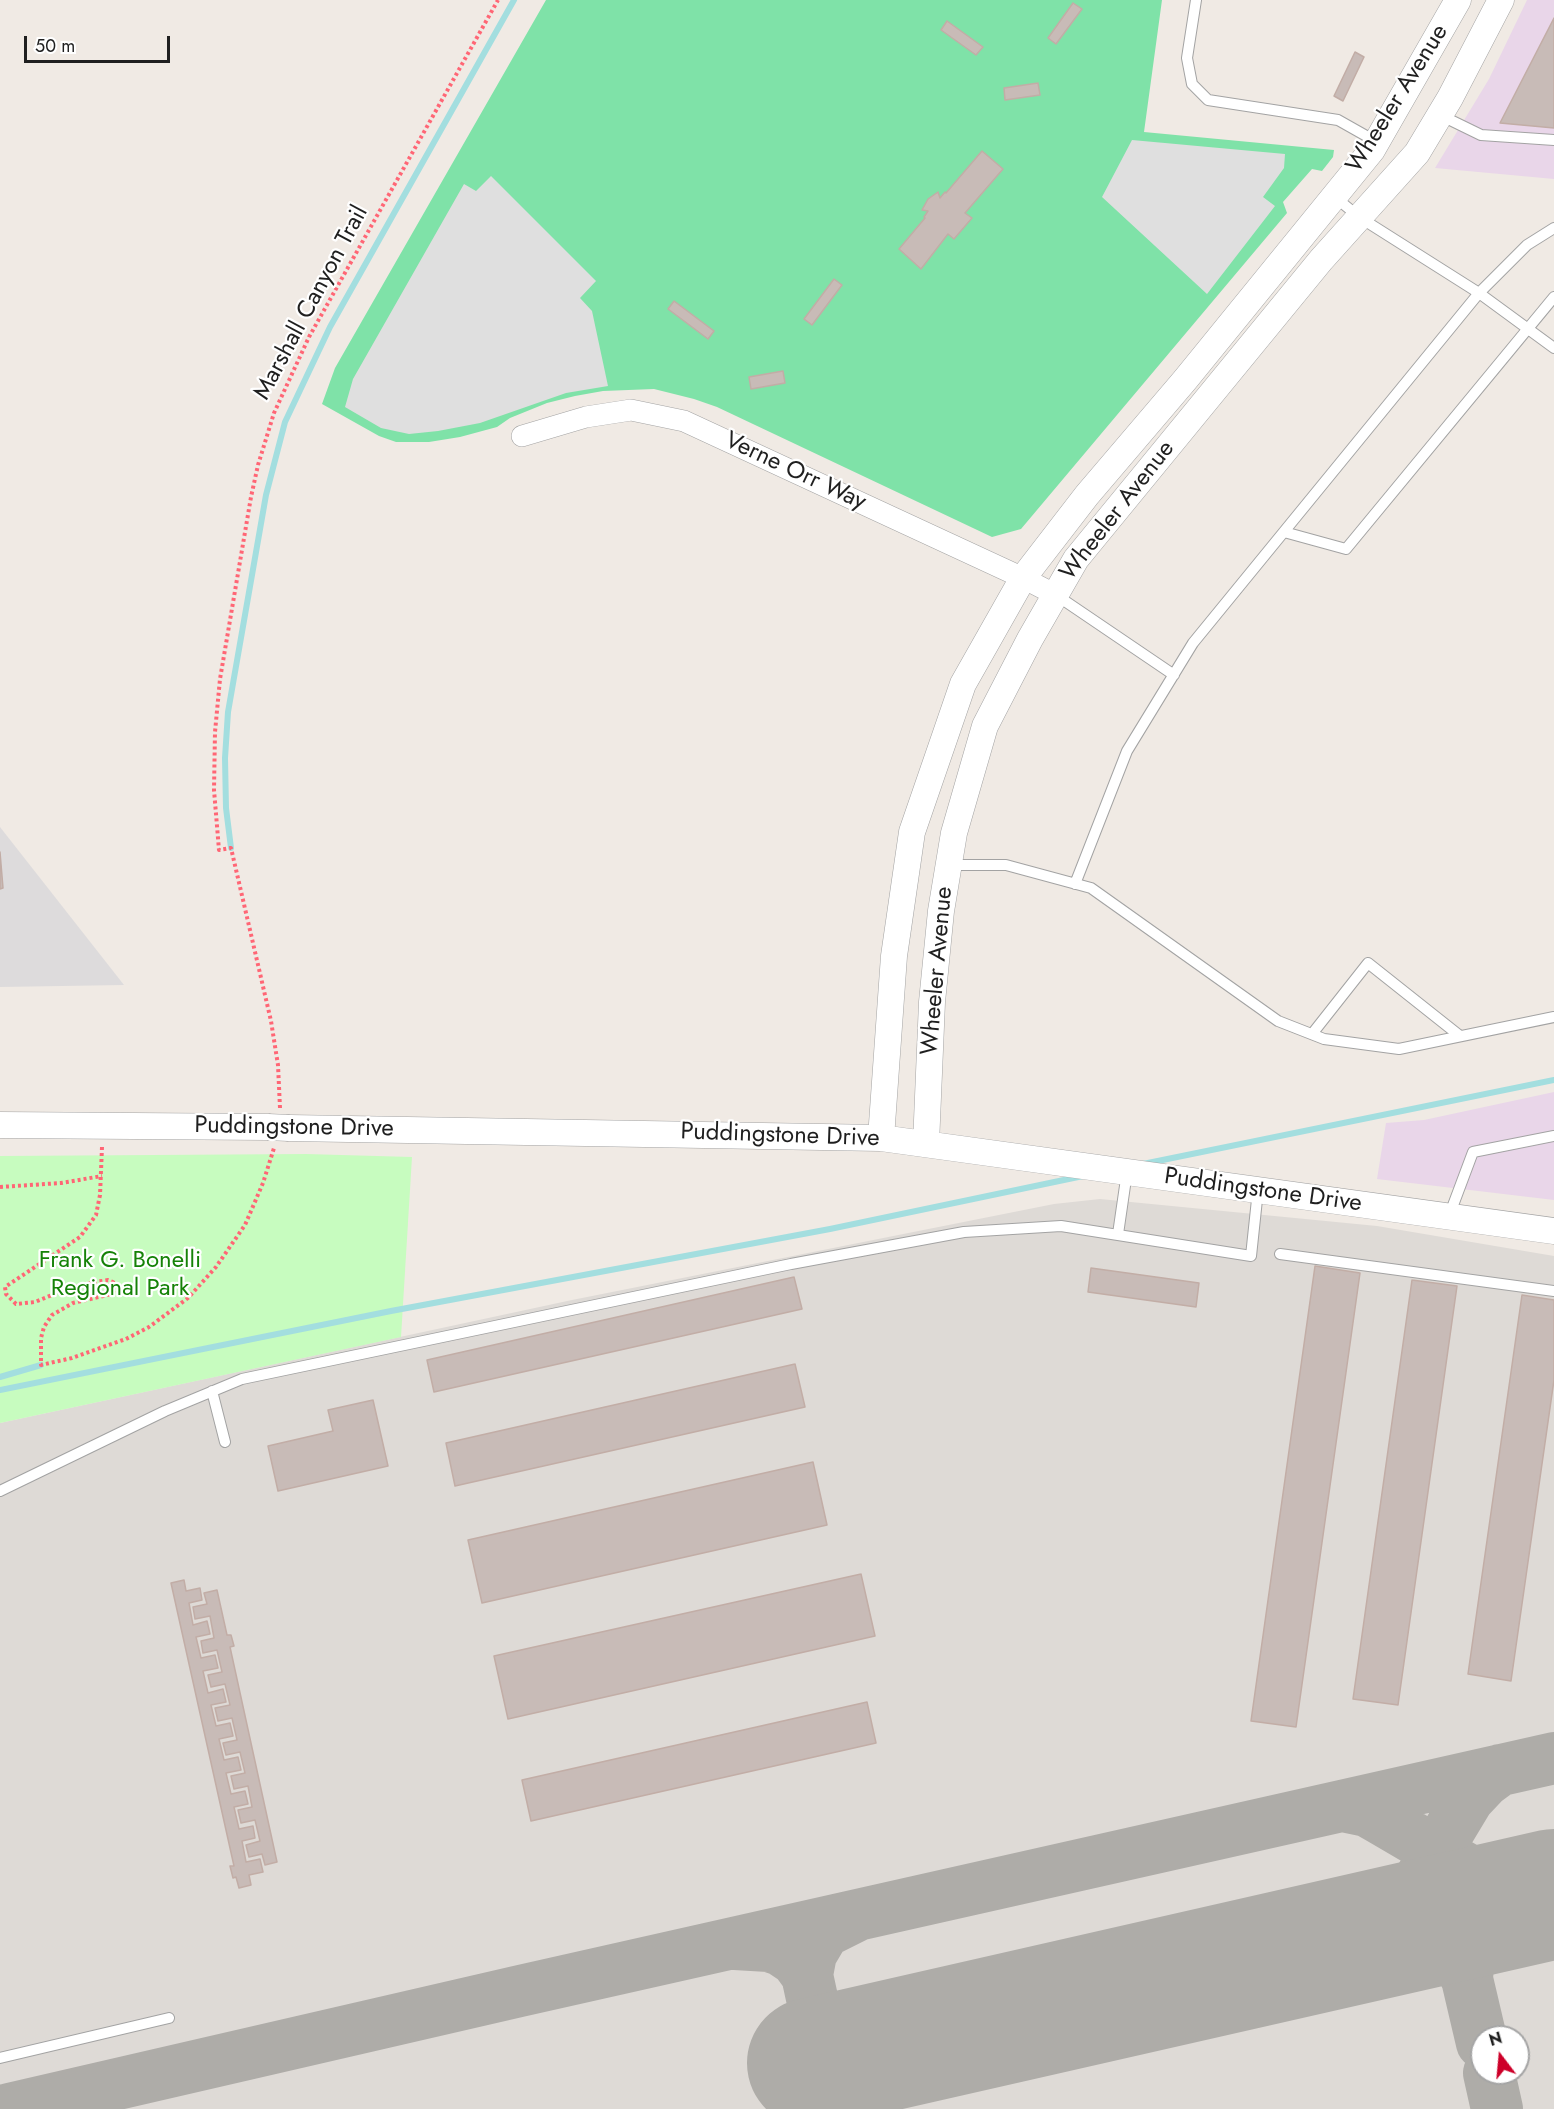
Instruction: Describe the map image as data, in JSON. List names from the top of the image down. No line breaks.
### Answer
{"streets":{"street":["Wheeler Avenue","Verne Orr Way","Puddingstone Drive"],"path":["Marshall Canyon Trail"]},"crossings":[["Wheeler Avenue","Verne Orr Way"],["Wheeler Avenue","Puddingstone Drive"]],"parks":["Frank G. Bonelli Regional Park"],"scale_bar":"50 m","north":"top"}
